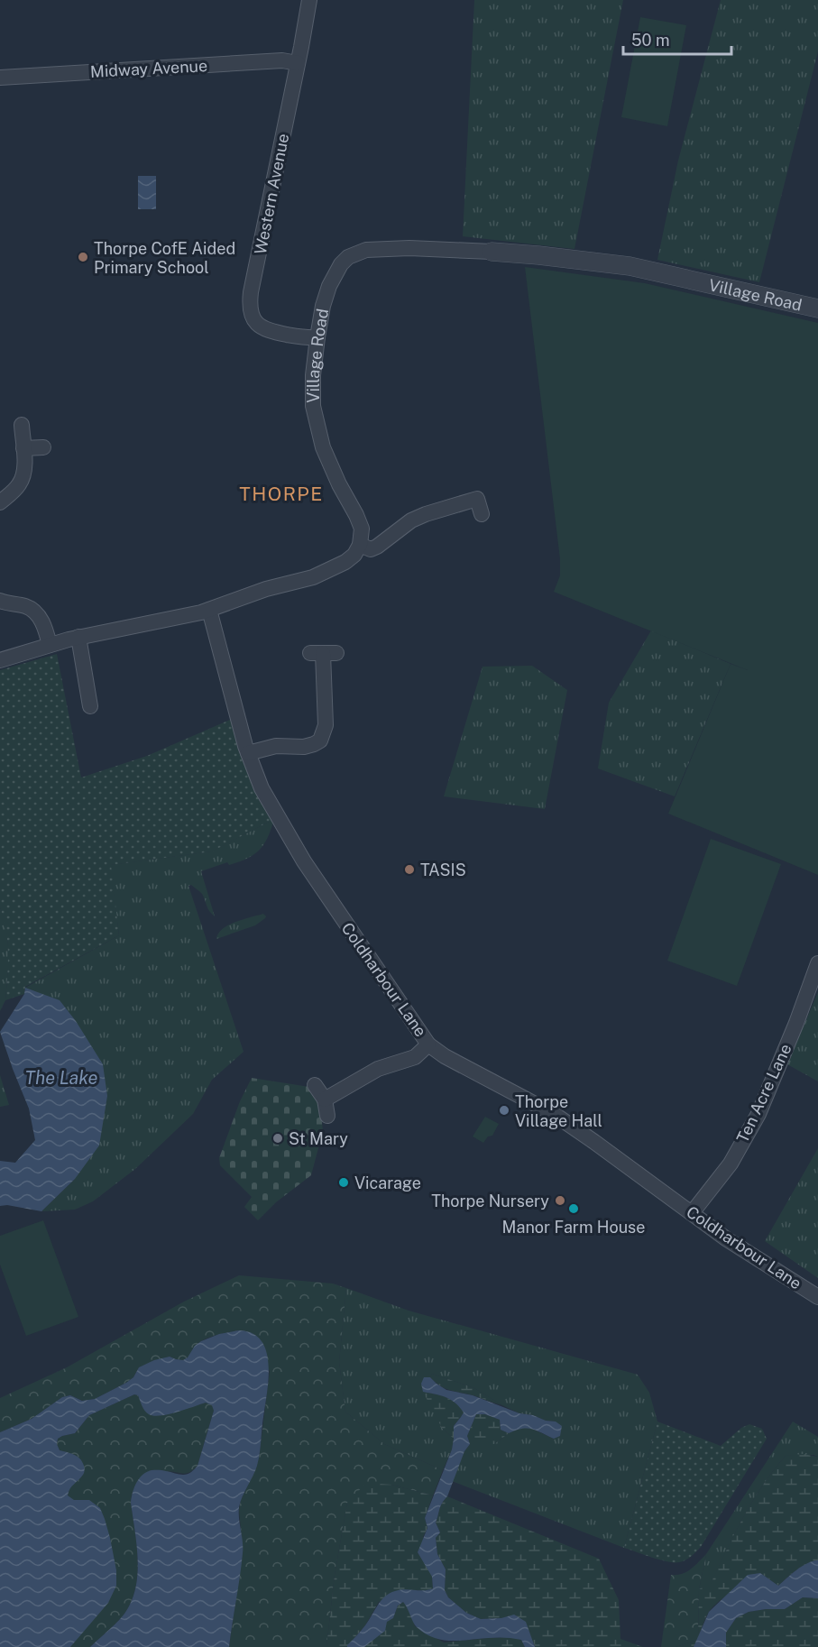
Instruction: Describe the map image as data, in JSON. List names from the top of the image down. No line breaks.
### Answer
{"streets":{"street":["Midway Avenue","Western Avenue","Village Road","Coldharbour Lane","Ten Acre Lane"]},"crossings":[["Midway Avenue","Western Avenue"],["Western Avenue","Village Road"],["Coldharbour Lane","Ten Acre Lane"]],"districts":["THORPE"],"water":["The Lake"],"places":["Thorpe CofE Aided Primary School","TASIS","Thorpe Village Hall","St Mary","Vicarage","Thorpe Nursery","Manor Farm House"],"scale_bar":"50 m"}
